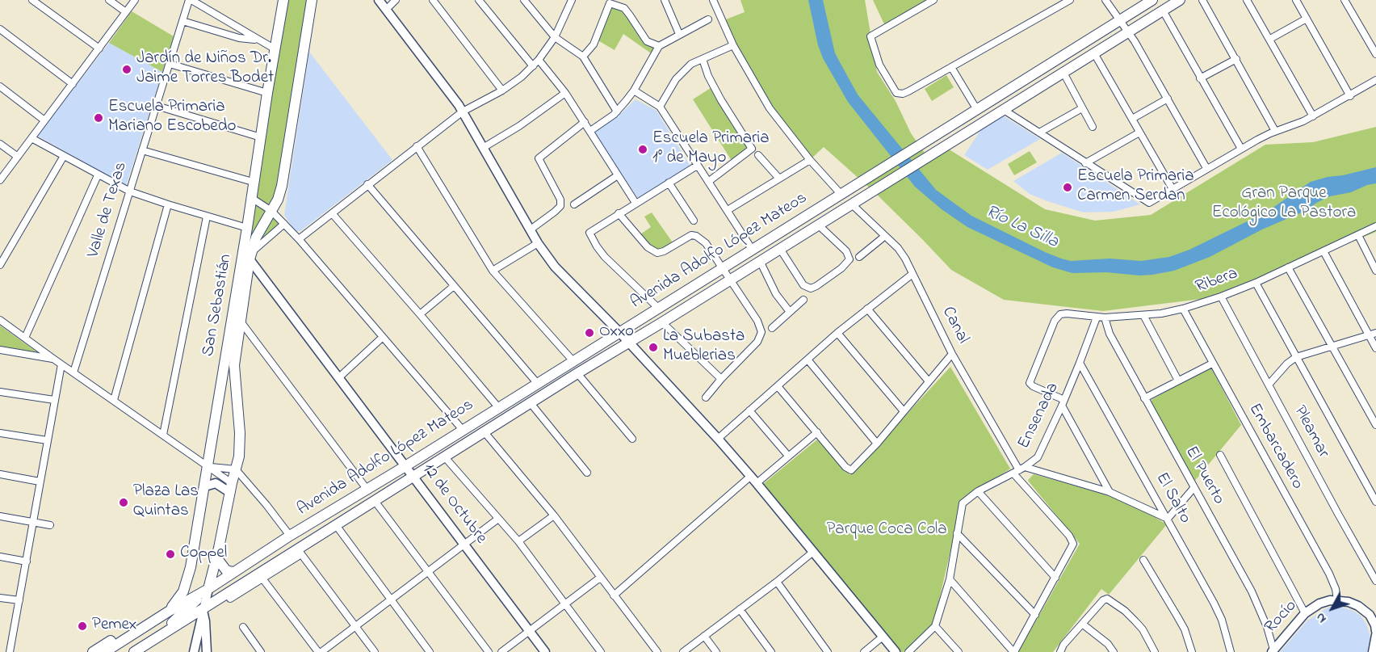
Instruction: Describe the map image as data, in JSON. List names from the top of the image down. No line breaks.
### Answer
{"streets":{"main road":["Avenida Adolfo López Mateos","San Sebastián"],"street":["Valle de Texas","Ribera","Canal","Ensenada","Pleamar","Embarcadero","El Puerto","El Salto","12 de Octubre","Rocío"]},"crossings":[["Avenida Adolfo López Mateos","San Sebastián"],["Avenida Adolfo López Mateos","Canal"],["Avenida Adolfo López Mateos","12 de Octubre"],["Ribera","Ensenada"],["Ribera","Pleamar"],["Ribera","Embarcadero"],["Ribera","El Puerto"],["San Sebastián","12 de Octubre"],["Canal","Ensenada"],["Ensenada","El Salto"],["Embarcadero","Rocío"],["El Puerto","Rocío"]],"water":["Río La Silla"],"parks":["Gran Parque Ecológico La Pastora","Parque Coca Cola"],"places":["Jardín de Niños Dr. Jaime Torres Bodet","Escuela Primaria Mariano Escobedo","Escuela Primaria 1° de Mayo","Escuela Primaria Carmen Serdan","Oxxo","La Subasta Mueblerias","Plaza Las Quintas","Coppel","Pemex"],"north":"bottom left"}
